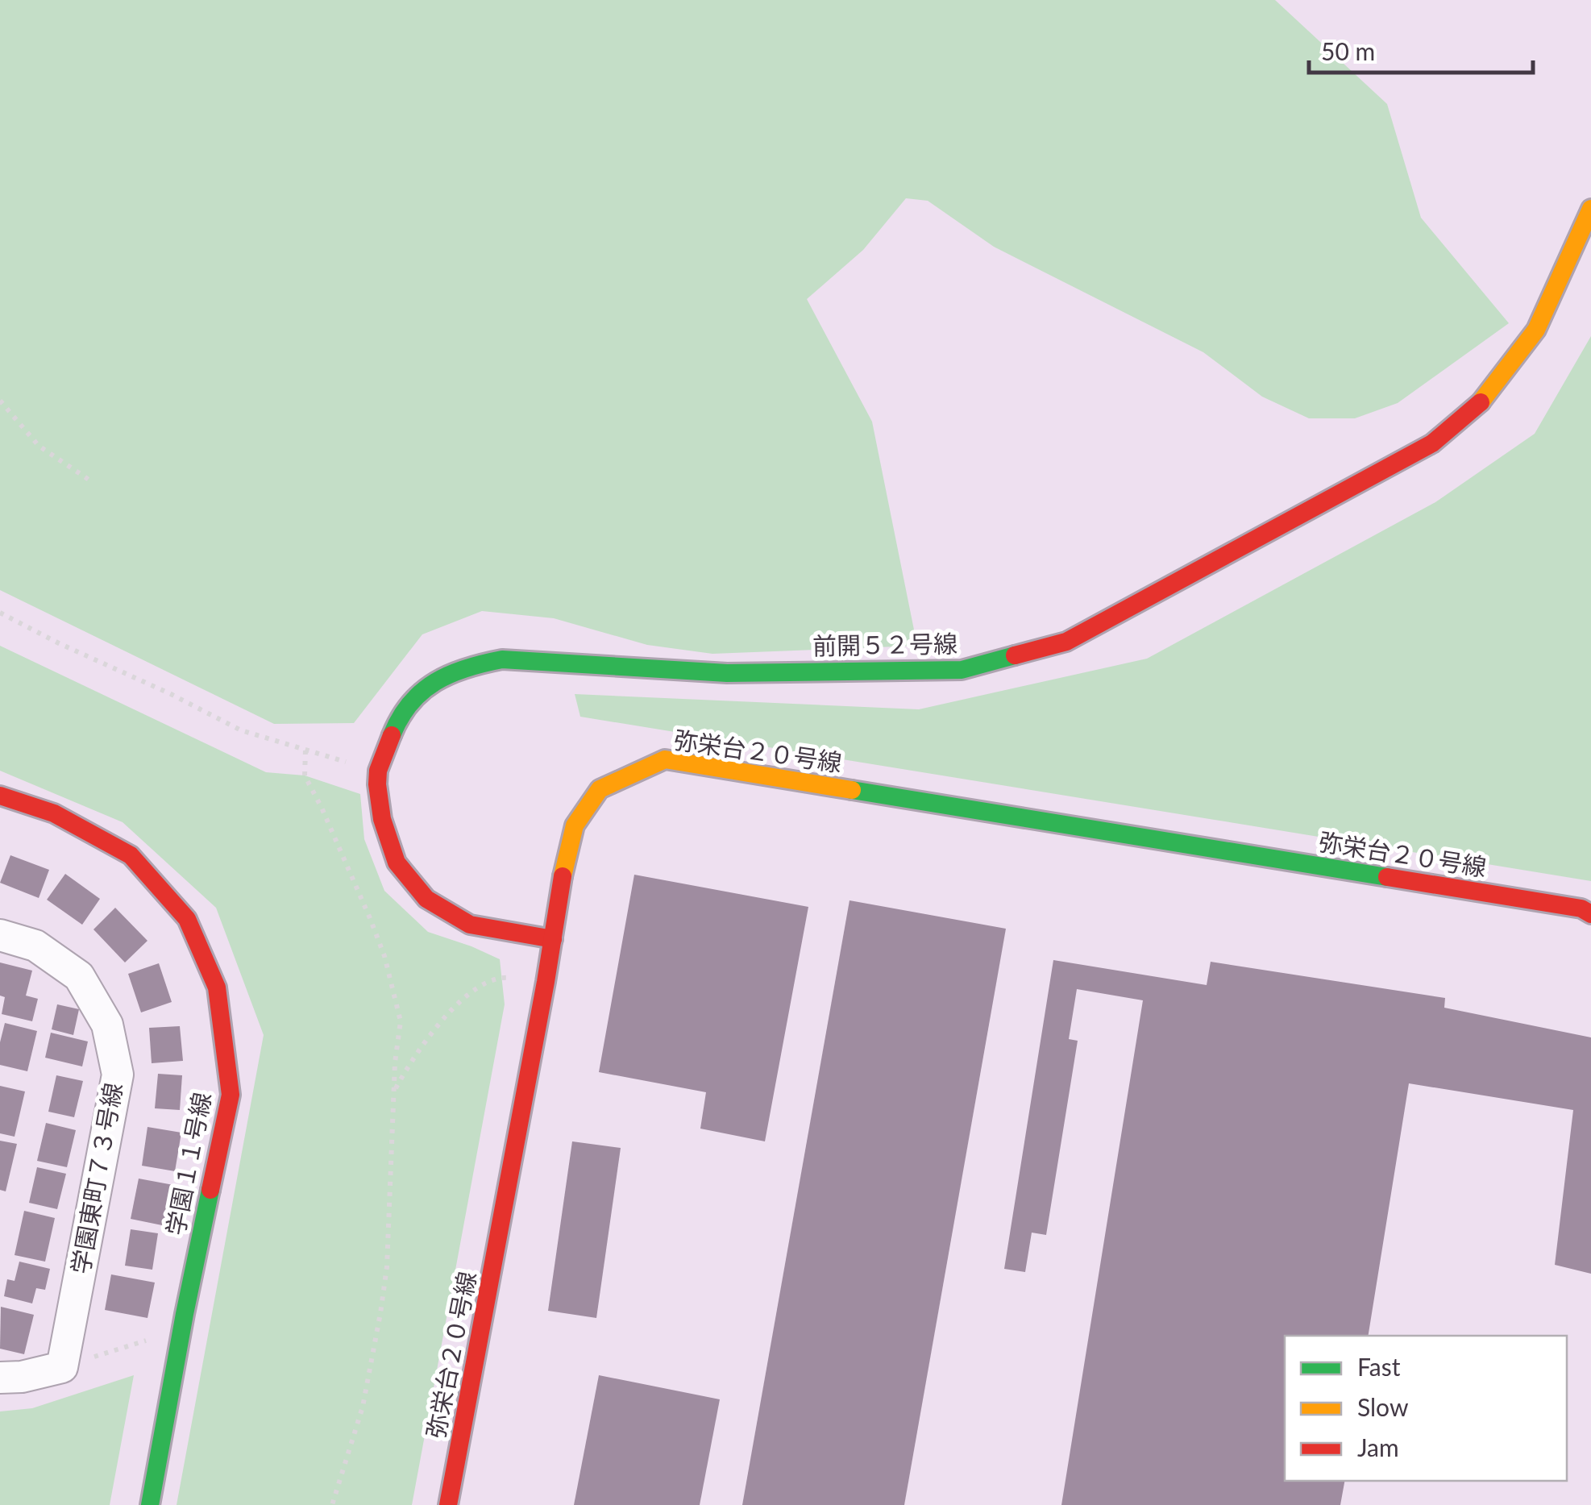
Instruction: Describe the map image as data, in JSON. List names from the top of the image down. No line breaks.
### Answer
{"streets":{"street":["前開５２号線","弥栄台２０号線","学園１１号線","学園東町７３号線"]},"crossings":[["前開５２号線","弥栄台２０号線"]],"legend":["Fast","Slow","Jam"],"scale_bar":"50 m"}
